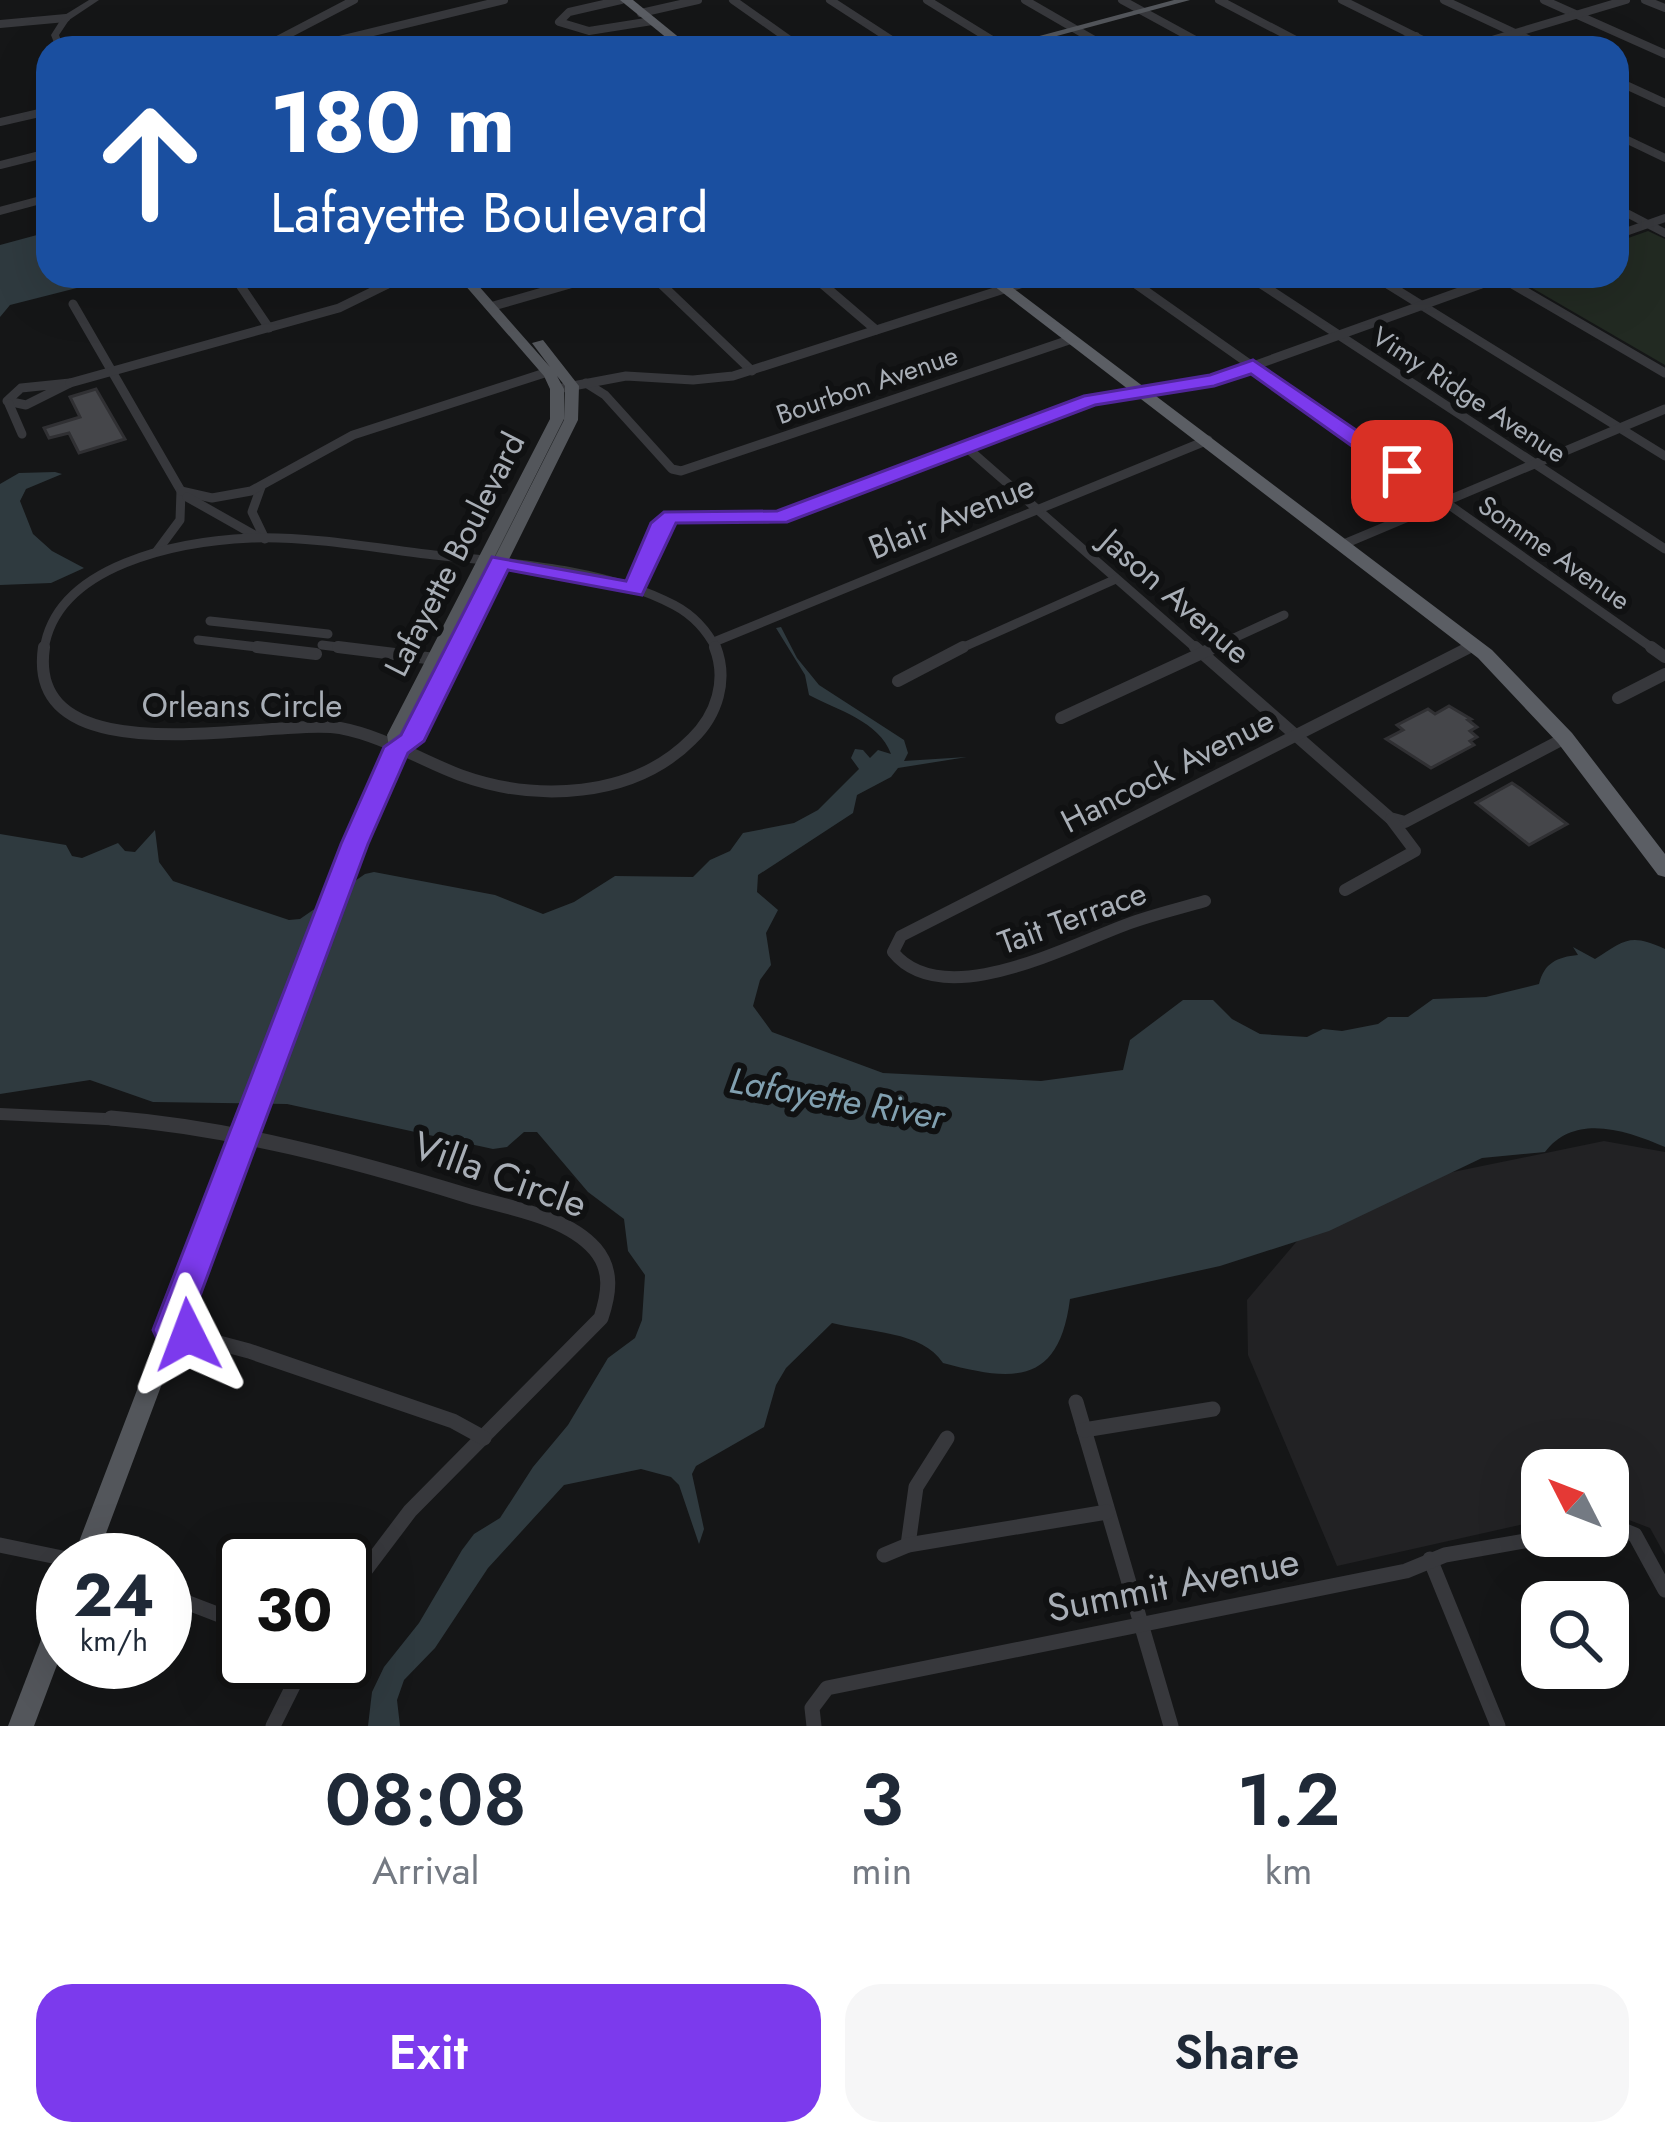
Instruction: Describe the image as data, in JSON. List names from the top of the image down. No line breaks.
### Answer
{"streets":{"main road":["Lafayette Boulevard"],"street":["Bourbon Avenue","Vimy Ridge Avenue","Blair Avenue","Somme Avenue","Jason Avenue","Orleans Circle","Hancock Avenue","Tait Terrace","Villa Circle","Summit Avenue"]},"crossings":[["Bourbon Avenue","Lafayette Boulevard"],["Blair Avenue","Jason Avenue"],["Blair Avenue","Orleans Circle"],["Lafayette Boulevard","Orleans Circle"],["Lafayette Boulevard","Villa Circle"],["Jason Avenue","Hancock Avenue"],["Hancock Avenue","Tait Terrace"]],"water":["Lafayette River"],"north":"top left","page":{"turn":["180 m","Lafayette Boulevard"],"speed":"24 km/h","limit":"30","eta":["08:08","Arrival","3","min","1.2","km"],"buttons":["Exit","Share"]}}
